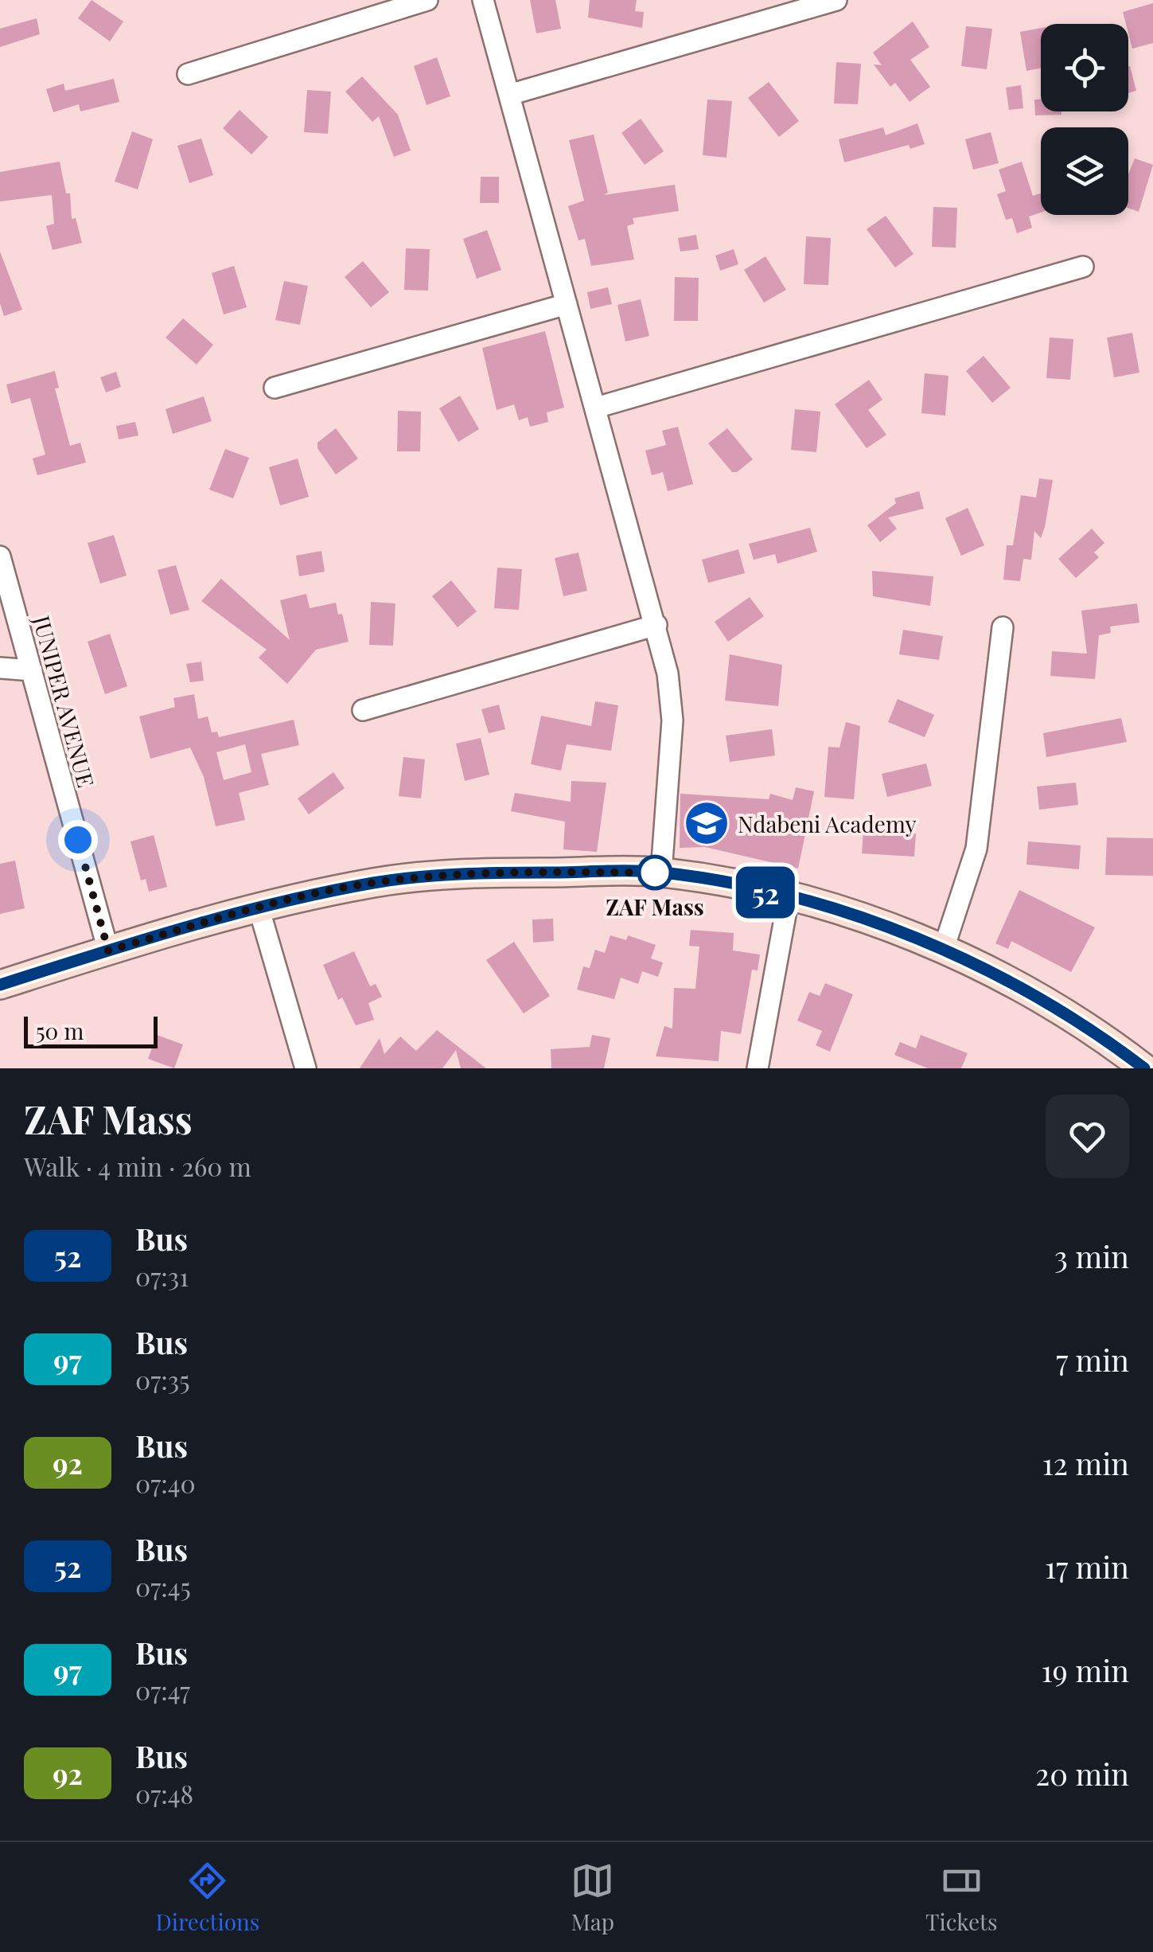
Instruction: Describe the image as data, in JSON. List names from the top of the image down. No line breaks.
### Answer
{"streets":{"street":["JUNIPER AVENUE"]},"places":{"school or university":["Ndabeni Academy"],"other":["ZAF Mass"]},"lines":["bus line 52"],"scale_bar":"50 m","page":{"on_map":"52","scale":"50 m","heading":["ZAF Mass","Walk · 4 min · 260 m"],"list":[{"mark":"52","name":"Bus","note":"07:31","value":"3 min"},{"mark":"97","name":"Bus","note":"07:35","value":"7 min"},{"mark":"92","name":"Bus","note":"07:40","value":"12 min"},{"mark":"52","name":"Bus","note":"07:45","value":"17 min"},{"mark":"97","name":"Bus","note":"07:47","value":"19 min"},{"mark":"92","name":"Bus","note":"07:48","value":"20 min"}],"tabs":["Directions","Map","Tickets"]}}
